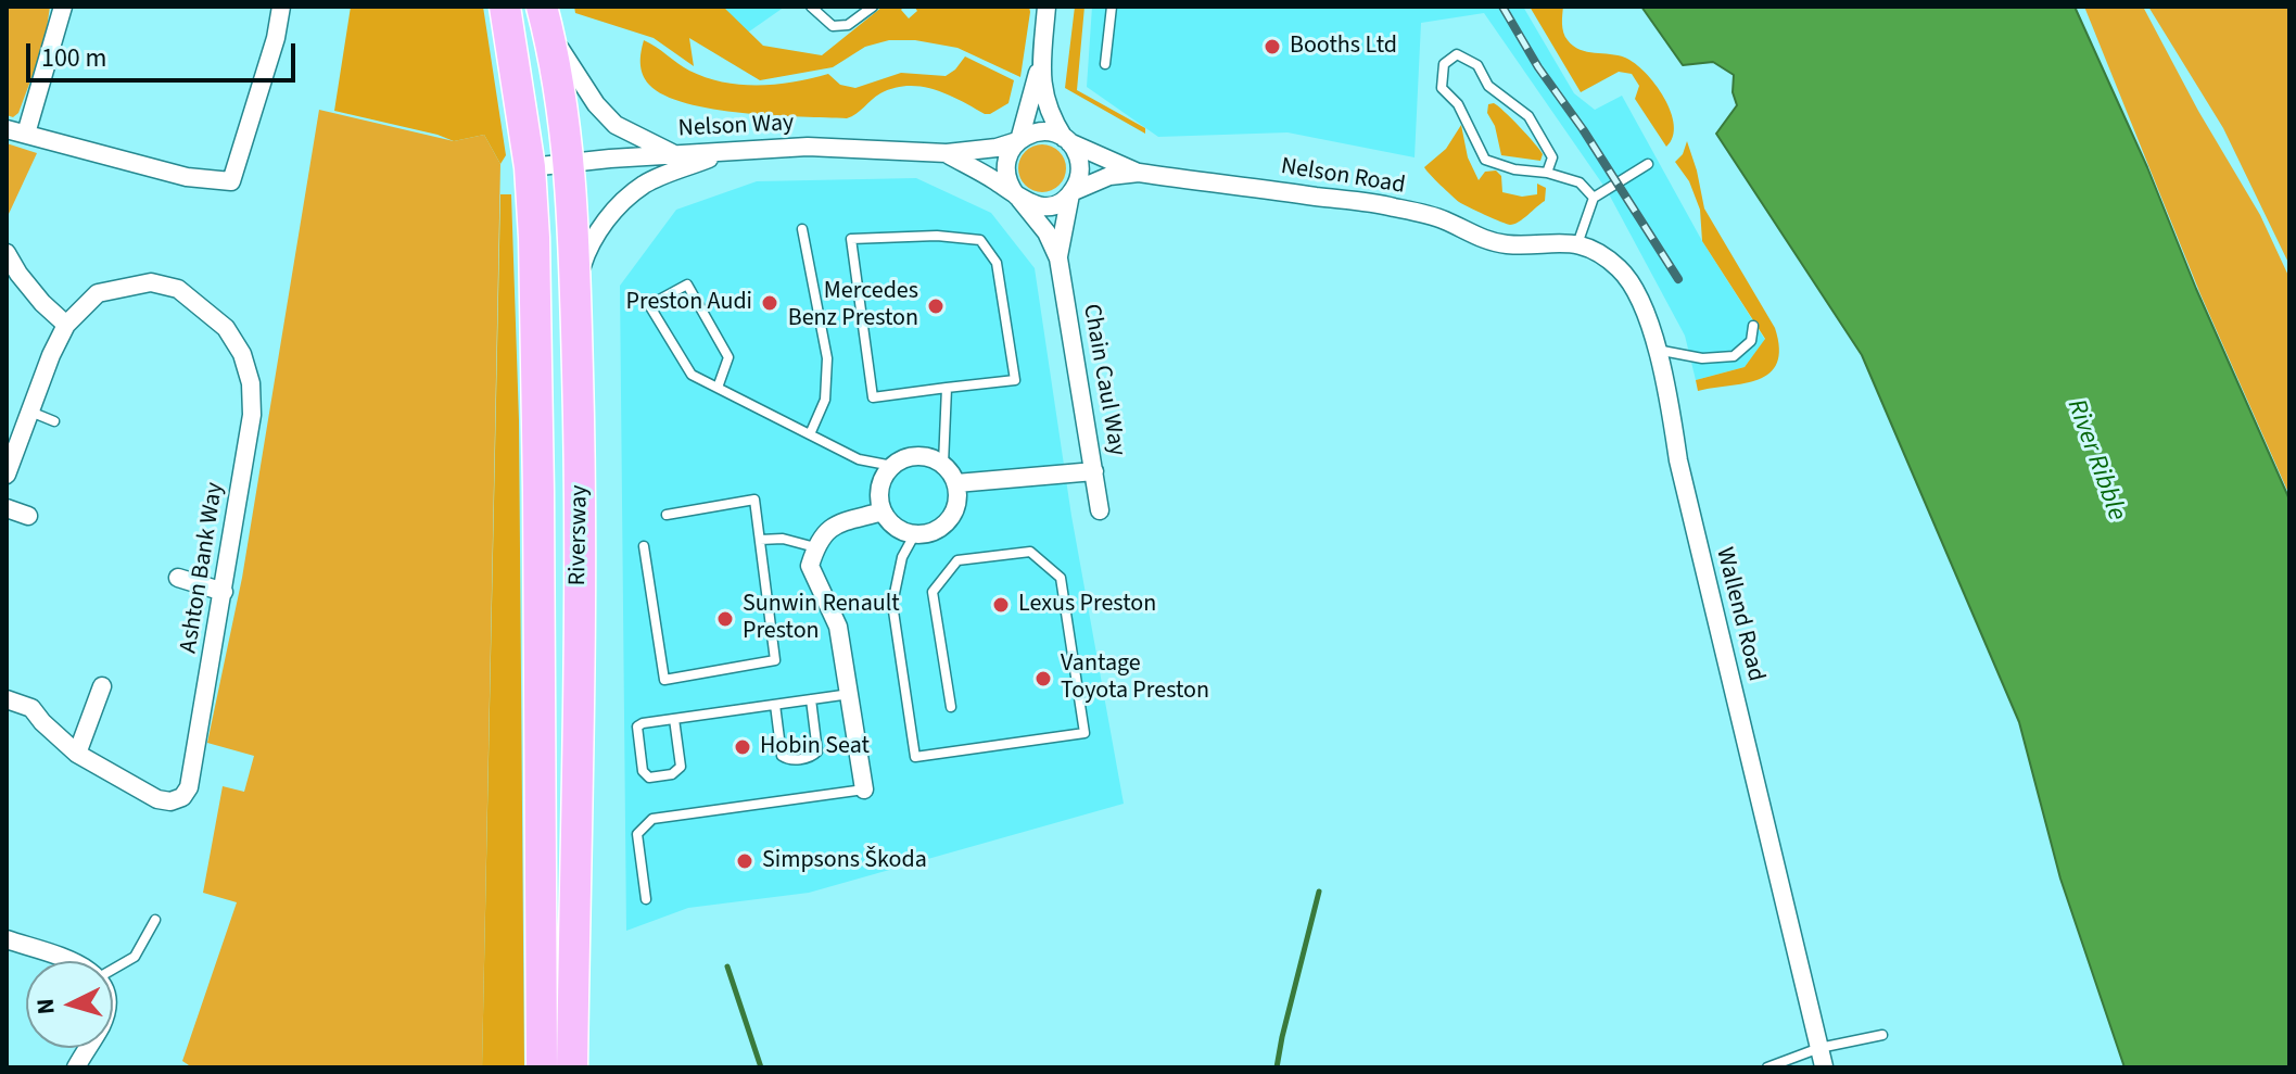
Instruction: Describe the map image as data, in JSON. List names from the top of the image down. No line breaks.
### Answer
{"streets":{"highway":["Riversway"],"street":["Nelson Way","Nelson Road","Chain Caul Way","Ashton Bank Way","Wallend Road"]},"crossings":[["Nelson Way","Nelson Road"],["Nelson Way","Chain Caul Way"],["Nelson Way","Riversway"],["Nelson Road","Chain Caul Way"],["Nelson Road","Wallend Road"]],"water":["River Ribble"],"places":["Booths Ltd","Preston Audi","Mercedes Benz Preston","Lexus Preston","Sunwin Renault Preston","Vantage Toyota Preston","Hobin Seat","Simpsons Škoda"],"scale_bar":"100 m","north":"left"}
